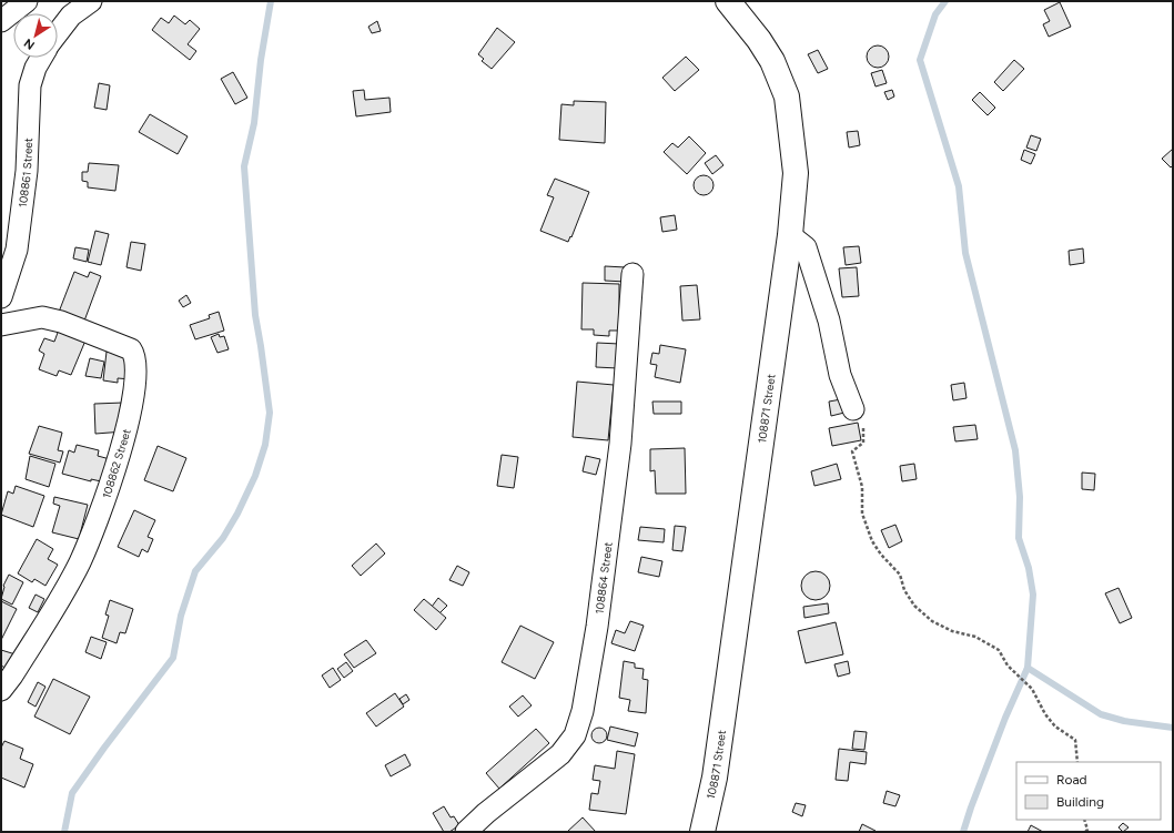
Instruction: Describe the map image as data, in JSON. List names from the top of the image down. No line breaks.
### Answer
{"streets":{"street":["108861 Street","108871 Street","108862 Street","108864 Street"]},"legend":["Road","Building"],"north":"bottom left"}
